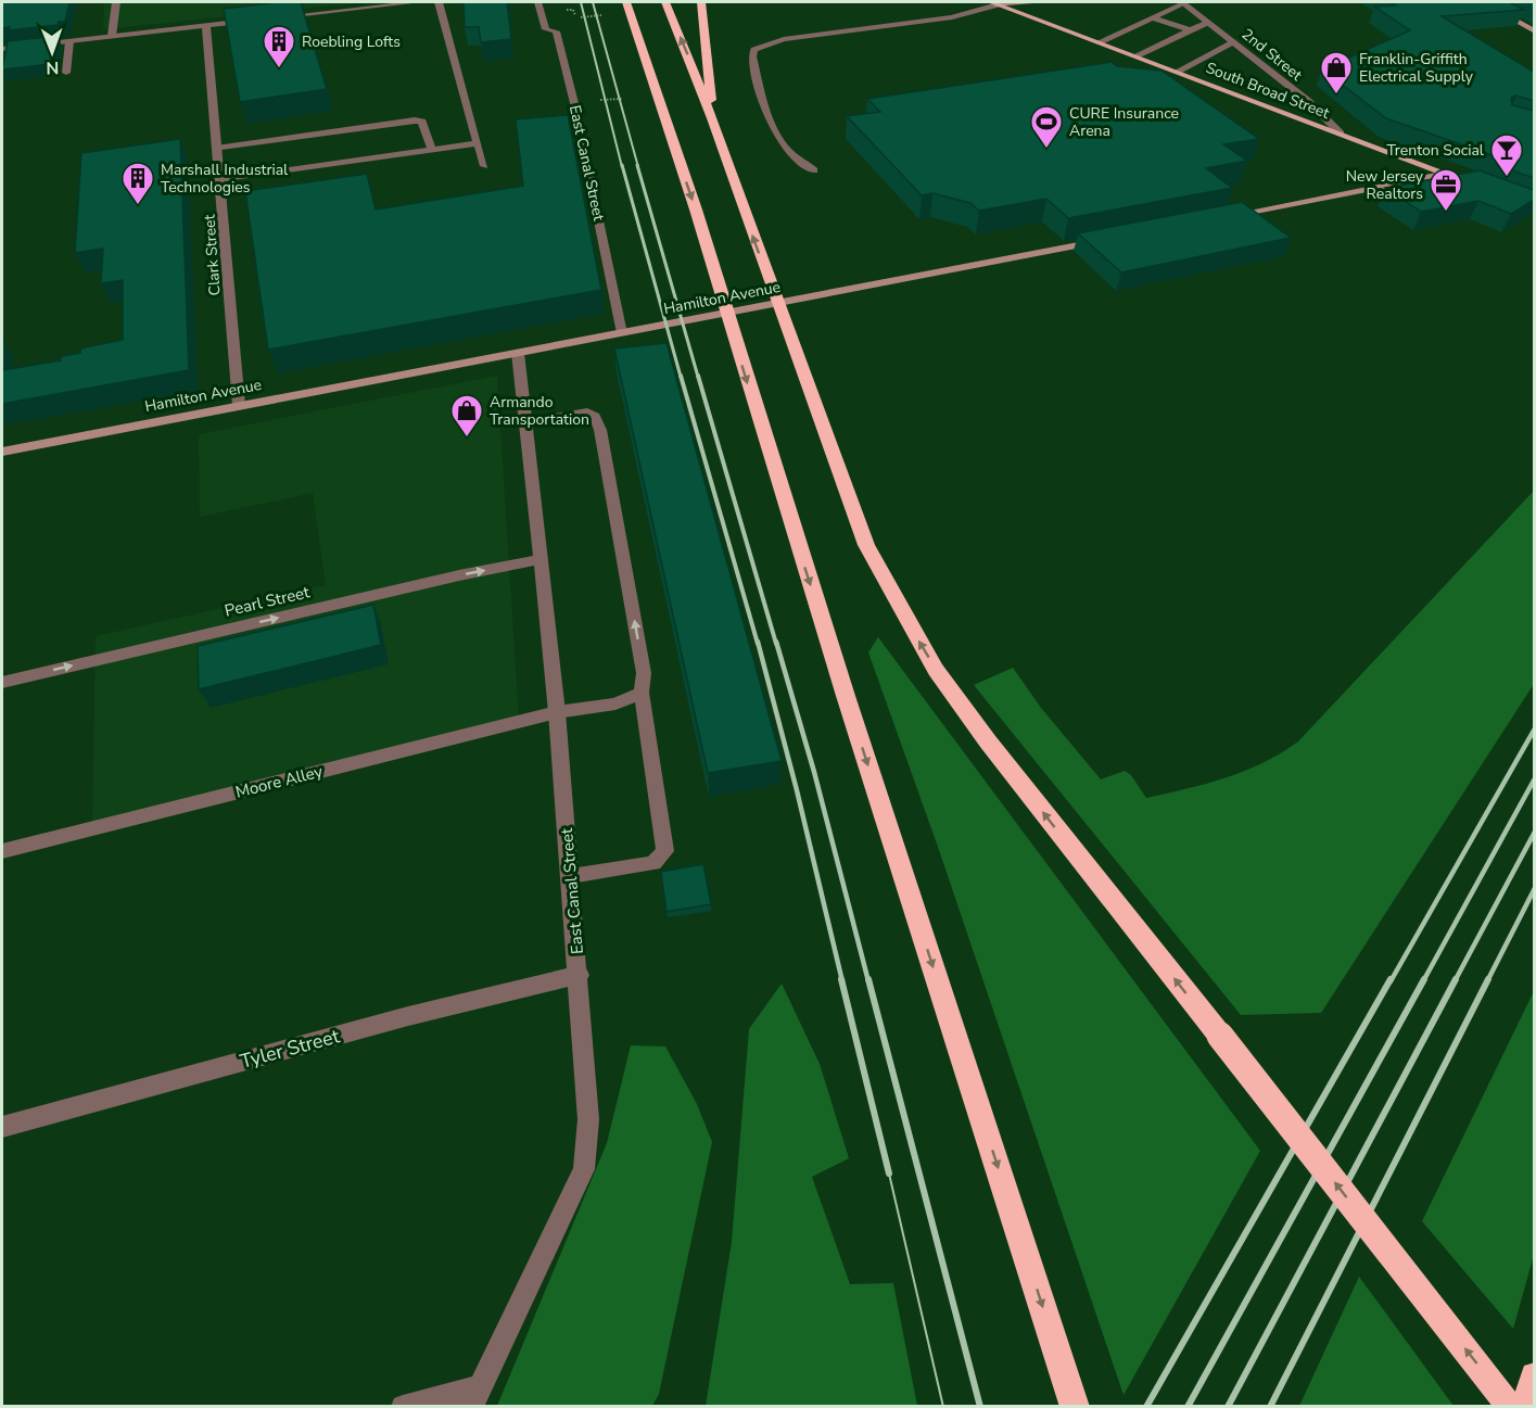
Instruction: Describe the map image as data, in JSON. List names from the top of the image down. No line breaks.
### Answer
{"streets":{"main road":["South Broad Street","Hamilton Avenue"],"street":["2nd Street","East Canal Street","Clark Street","Pearl Street","Moore Alley","Tyler Street"]},"crossings":[["2nd Street","South Broad Street"],["East Canal Street","Hamilton Avenue"],["East Canal Street","Pearl Street"],["East Canal Street","Moore Alley"],["East Canal Street","Tyler Street"],["Clark Street","Hamilton Avenue"]],"one_way":["Pearl Street"],"places":{"building":["Roebling Lofts","Marshall Industrial Technologies"],"shop":["Franklin-Griffith Electrical Supply","Armando Transportation"],"sports":["CURE Insurance Arena"],"bar":["Trenton Social"],"office":["New Jersey Realtors"]},"north":"bottom"}
